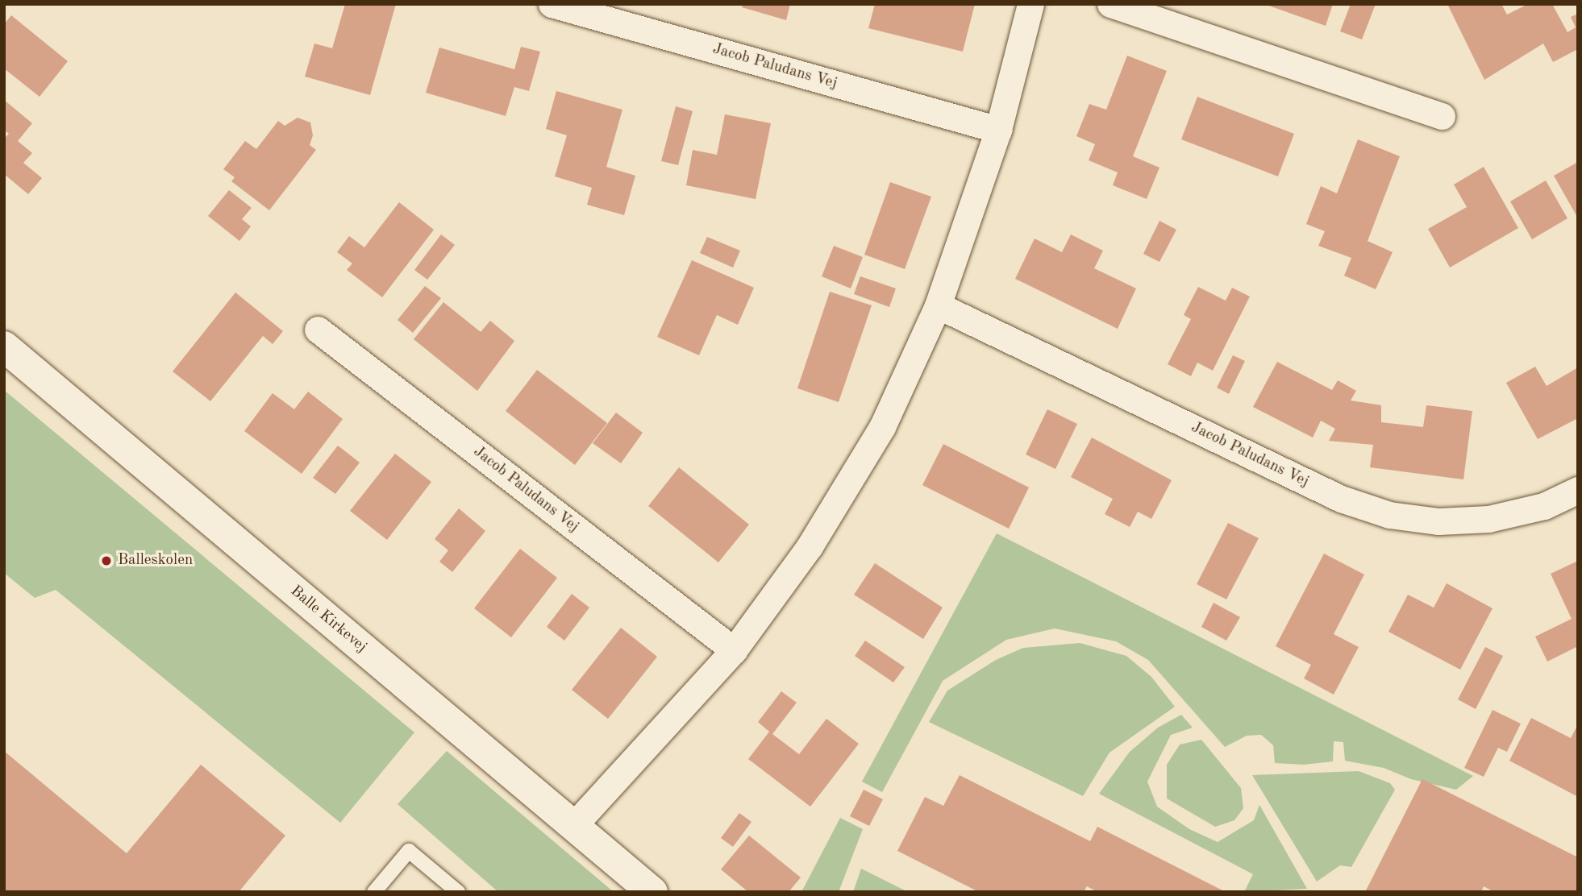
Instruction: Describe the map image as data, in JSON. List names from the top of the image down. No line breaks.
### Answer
{"streets":{"street":["Jacob Paludans Vej","Balle Kirkevej"]},"places":["Balleskolen"]}
